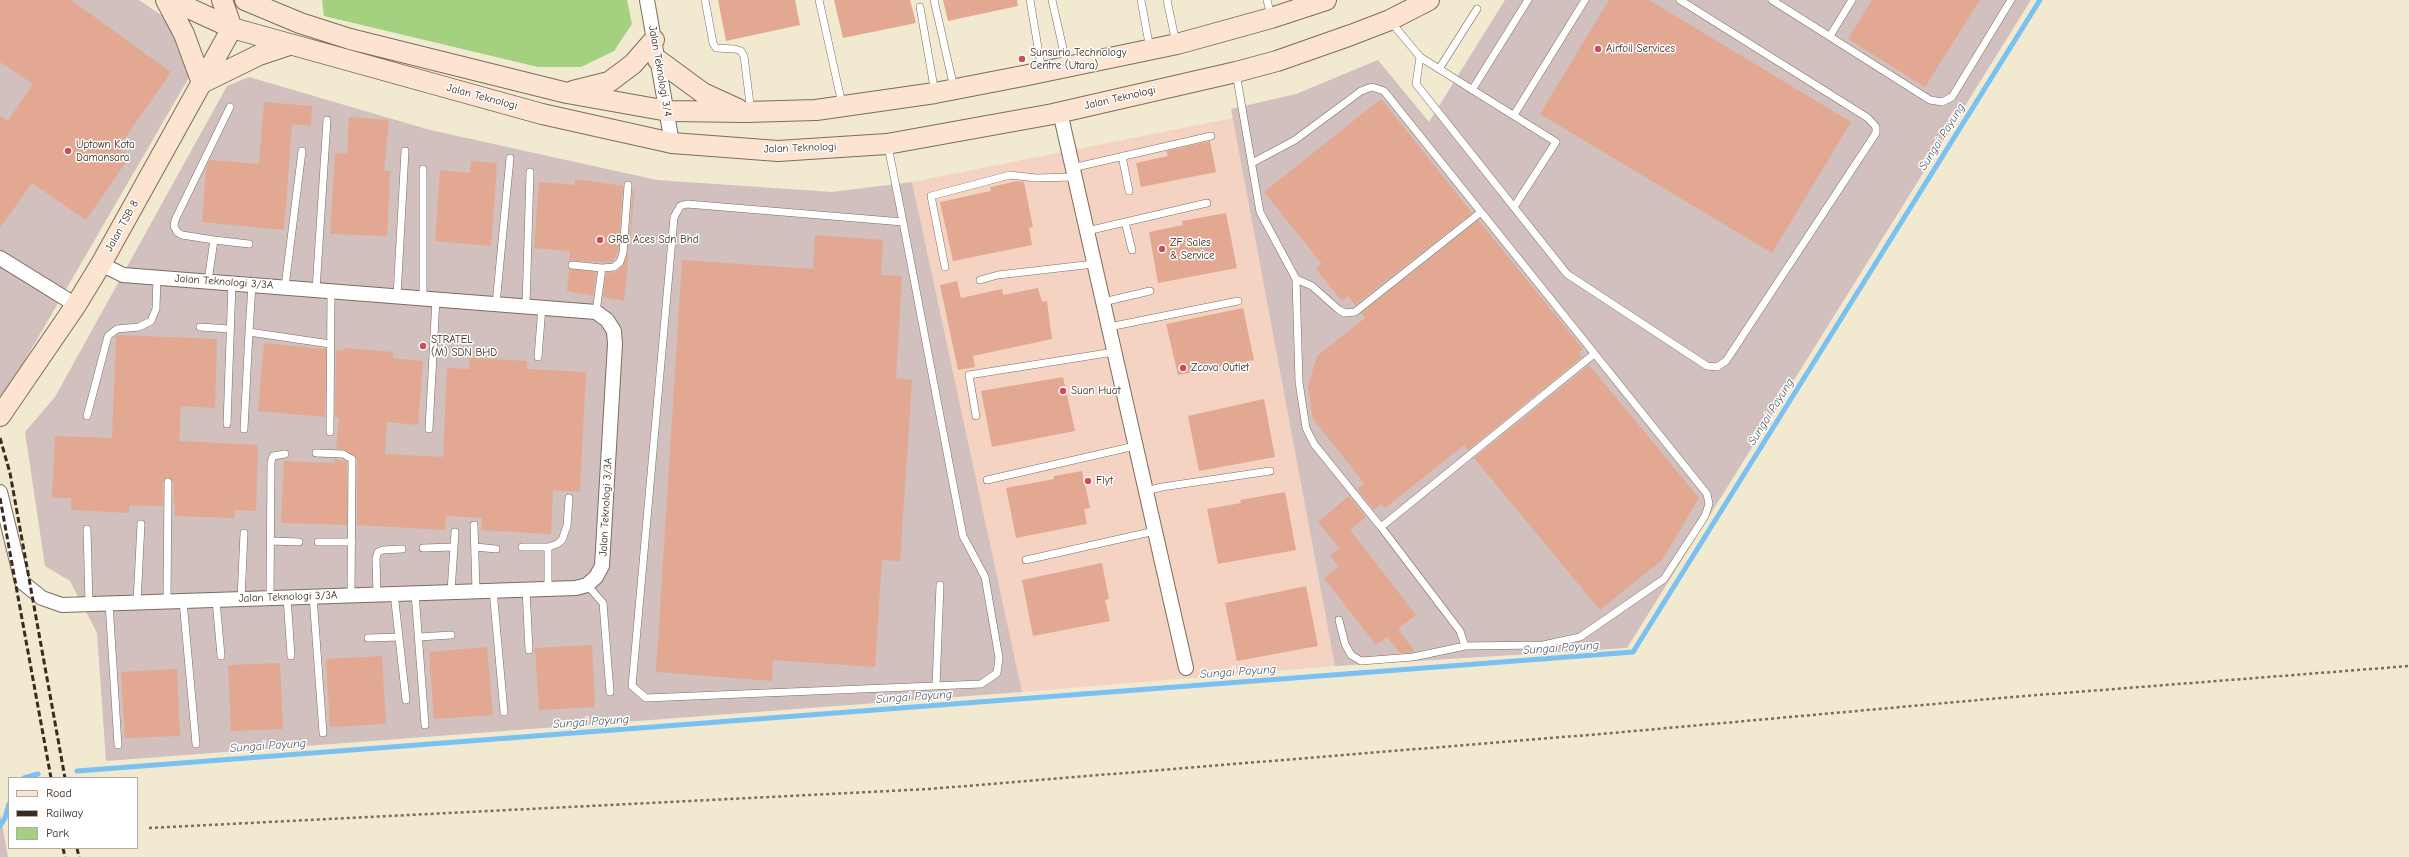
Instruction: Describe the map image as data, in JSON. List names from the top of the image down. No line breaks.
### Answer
{"streets":{"street":["Jalan Teknologi 3/4","Jalan Teknologi","Jalan TSB 8","Jalan Teknologi 3/3A"]},"crossings":[["Jalan Teknologi 3/4","Jalan Teknologi"],["Jalan Teknologi","Jalan TSB 8"],["Jalan TSB 8","Jalan Teknologi 3/3A"]],"water":["Sungai Payung"],"places":["Airfoil Services","Sunsuria Technology Centre (Utara)","Uptown Kota Damansara","GRB Aces Sdn Bhd","ZF Sales & Service","STRATEL (M) SDN BHD","Zcova Outlet","Suan Huat","Flyt"],"legend":["Road","Railway","Park"]}
